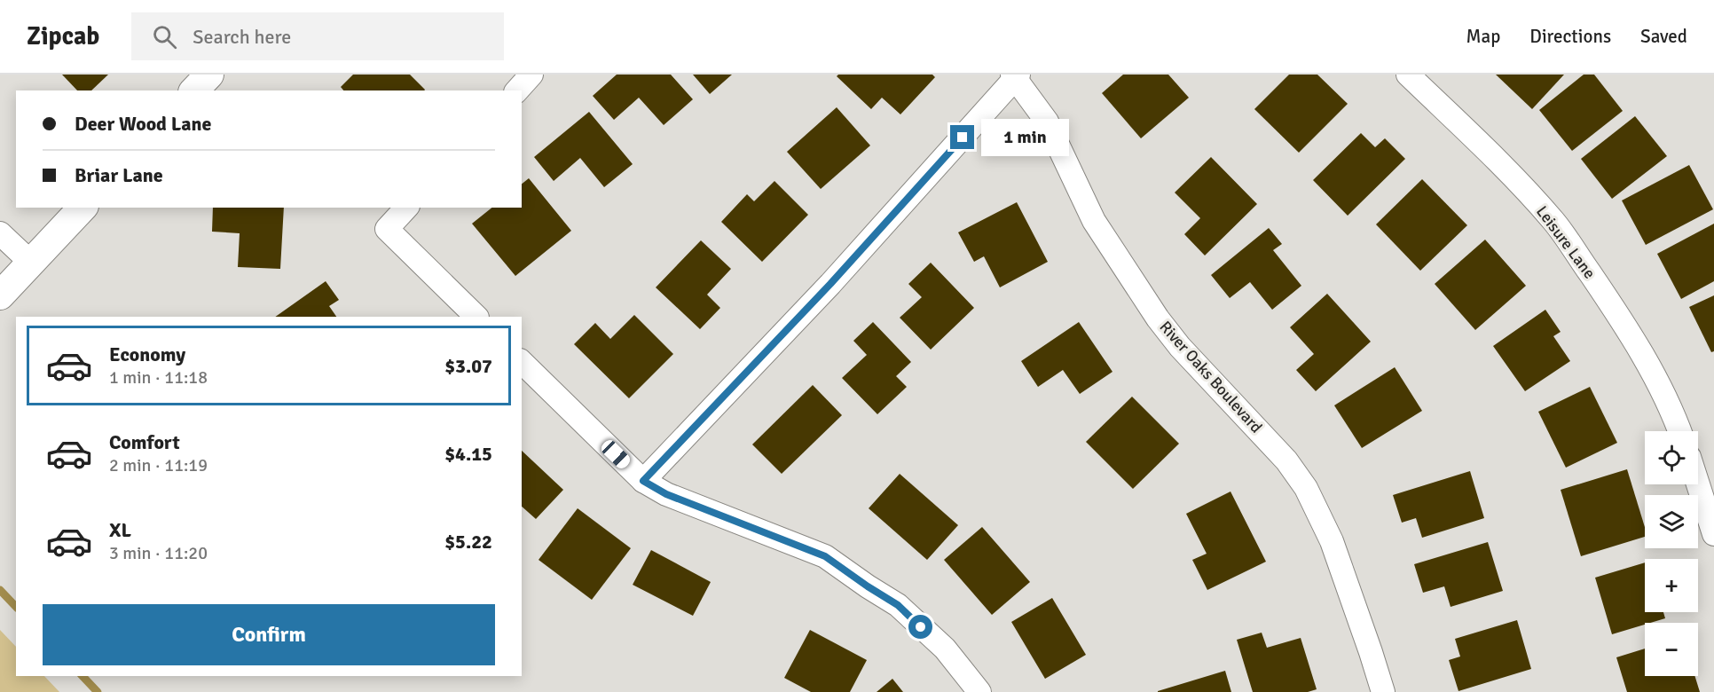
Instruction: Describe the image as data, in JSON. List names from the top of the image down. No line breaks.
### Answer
{"streets":{"street":["Leisure Lane","River Oaks Boulevard"]},"page":{"header":"Zipcab","search":"Search here","nav":["Map","Directions","Saved"],"banner":["Deer Wood Lane","Briar Lane"],"bubble":"1 min","list":[{"name":"Economy","note":"1 min · 11:18","value":"$3.07"},{"name":"Comfort","note":"2 min · 11:19","value":"$4.15"},{"name":"XL","note":"3 min · 11:20","value":"$5.22"}],"map_buttons":["+","−"],"buttons":"Confirm"}}
